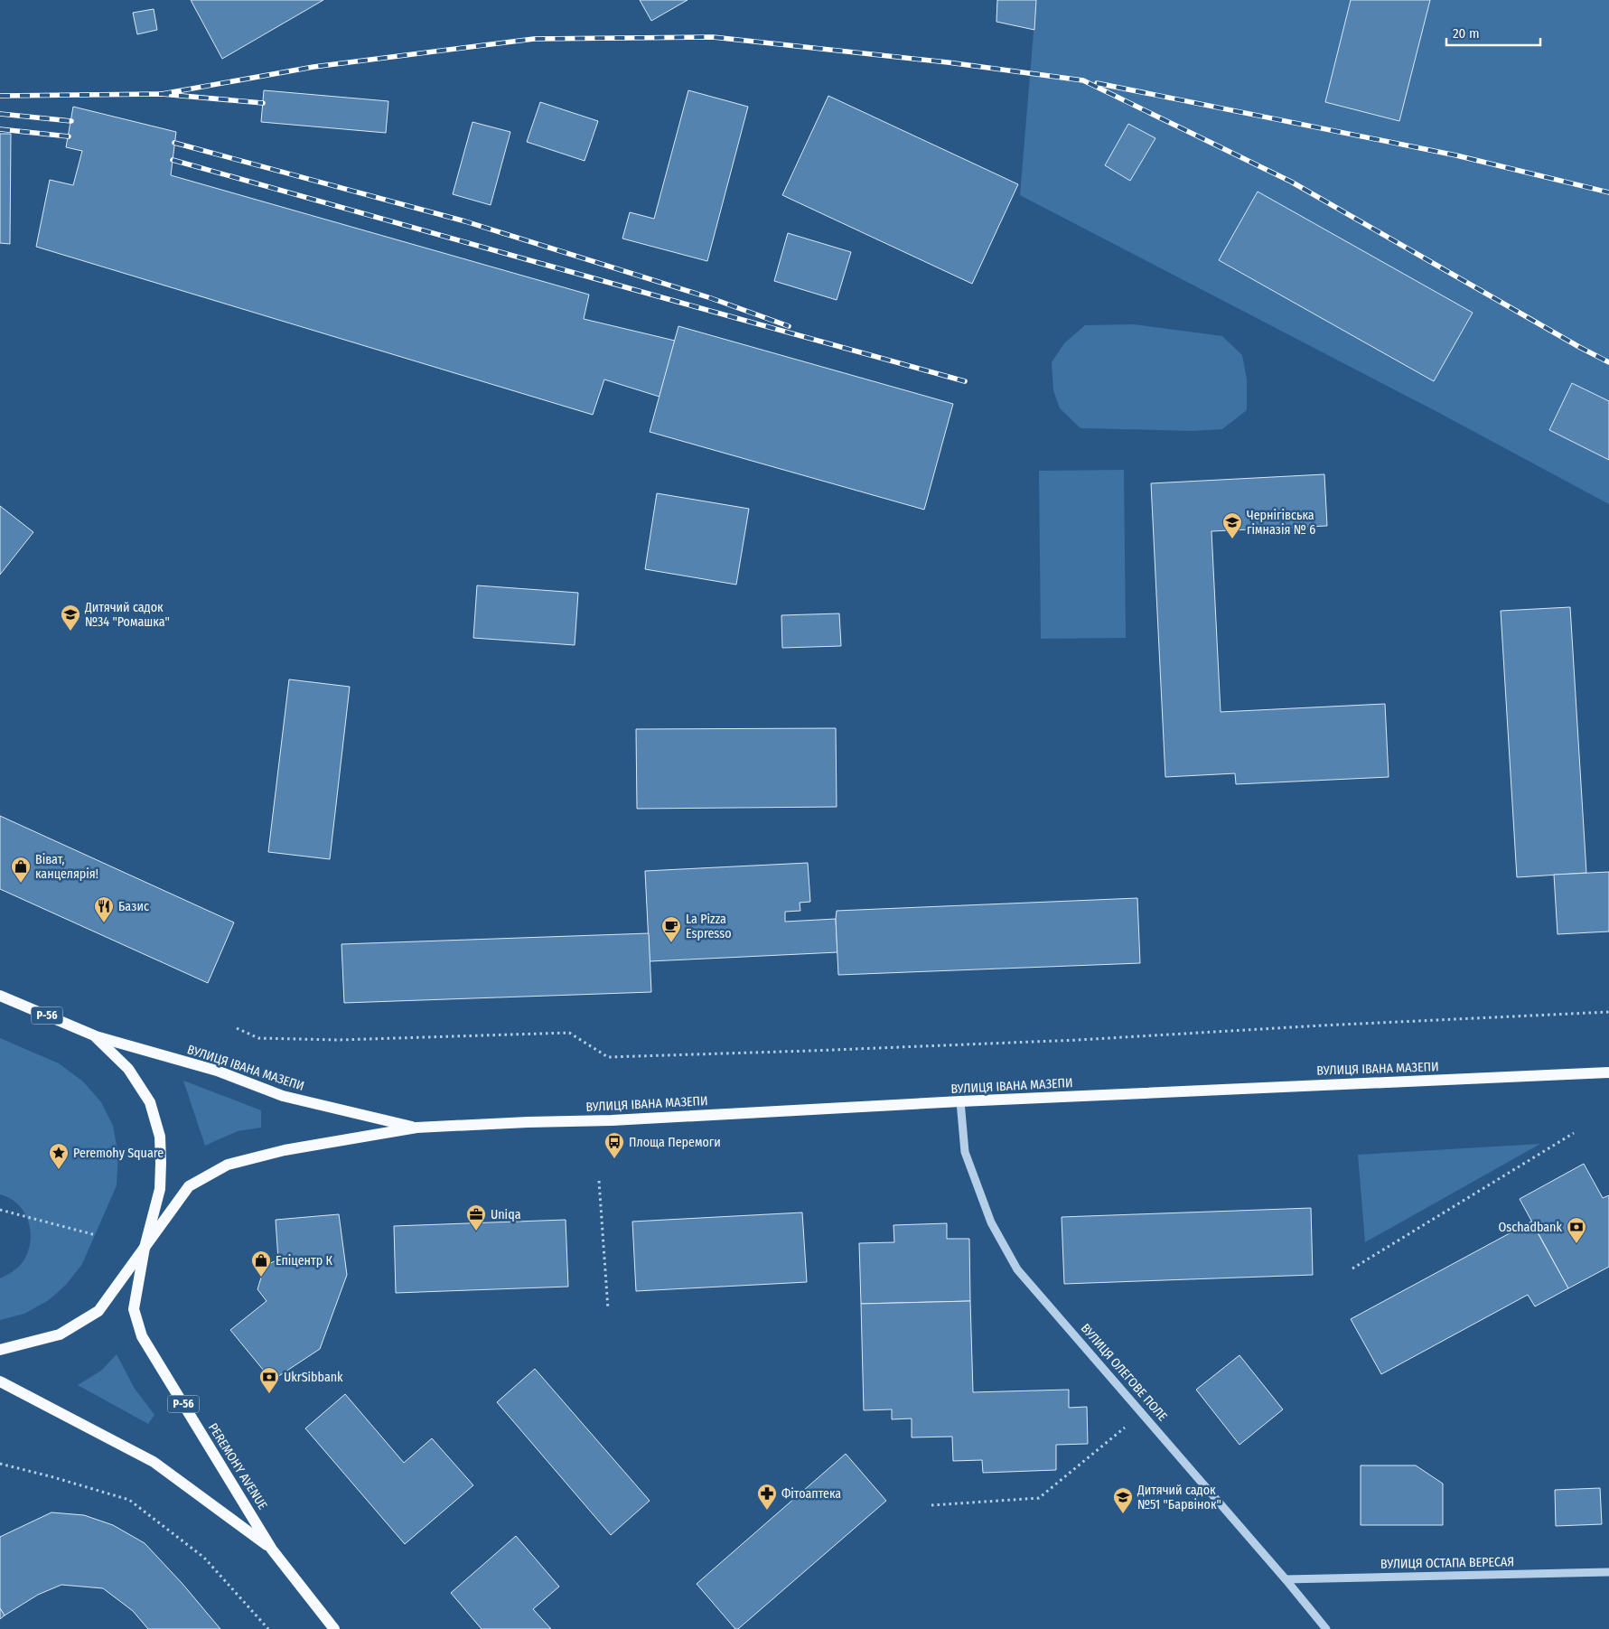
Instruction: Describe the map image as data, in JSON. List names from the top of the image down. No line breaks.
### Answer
{"streets":{"main road":["Р-56","ВУЛИЦЯ ІВАНА МАЗЕПИ","PEREMOHY AVENUE"],"street":["ВУЛИЦЯ ОЛЕГОВЕ ПОЛЕ","ВУЛИЦЯ ОСТАПА ВЕРЕСАЯ"]},"crossings":[["Р-56","ВУЛИЦЯ ІВАНА МАЗЕПИ"],["Р-56","PEREMOHY AVENUE"],["ВУЛИЦЯ ІВАНА МАЗЕПИ","ВУЛИЦЯ ОЛЕГОВЕ ПОЛЕ"],["ВУЛИЦЯ ІВАНА МАЗЕПИ","PEREMOHY AVENUE"],["ВУЛИЦЯ ОЛЕГОВЕ ПОЛЕ","ВУЛИЦЯ ОСТАПА ВЕРЕСАЯ"]],"places":{"school or university":["Чернігівська гімназія № 6","Дитячий садок №34 \"Ромашка\"","Дитячий садок №51 \"Барвінок\""],"shop":["Віват, канцелярія!","Епіцентр К"],"restaurant":["Базис"],"cafe":["La Pizza Espresso"],"bus stop":["Площа Перемоги"],"place":["Peremohy Square"],"office":["Uniqa"],"bank":["Oschadbank","UkrSibbank"],"pharmacy":["Фітоаптека"]},"scale_bar":"20 m"}
